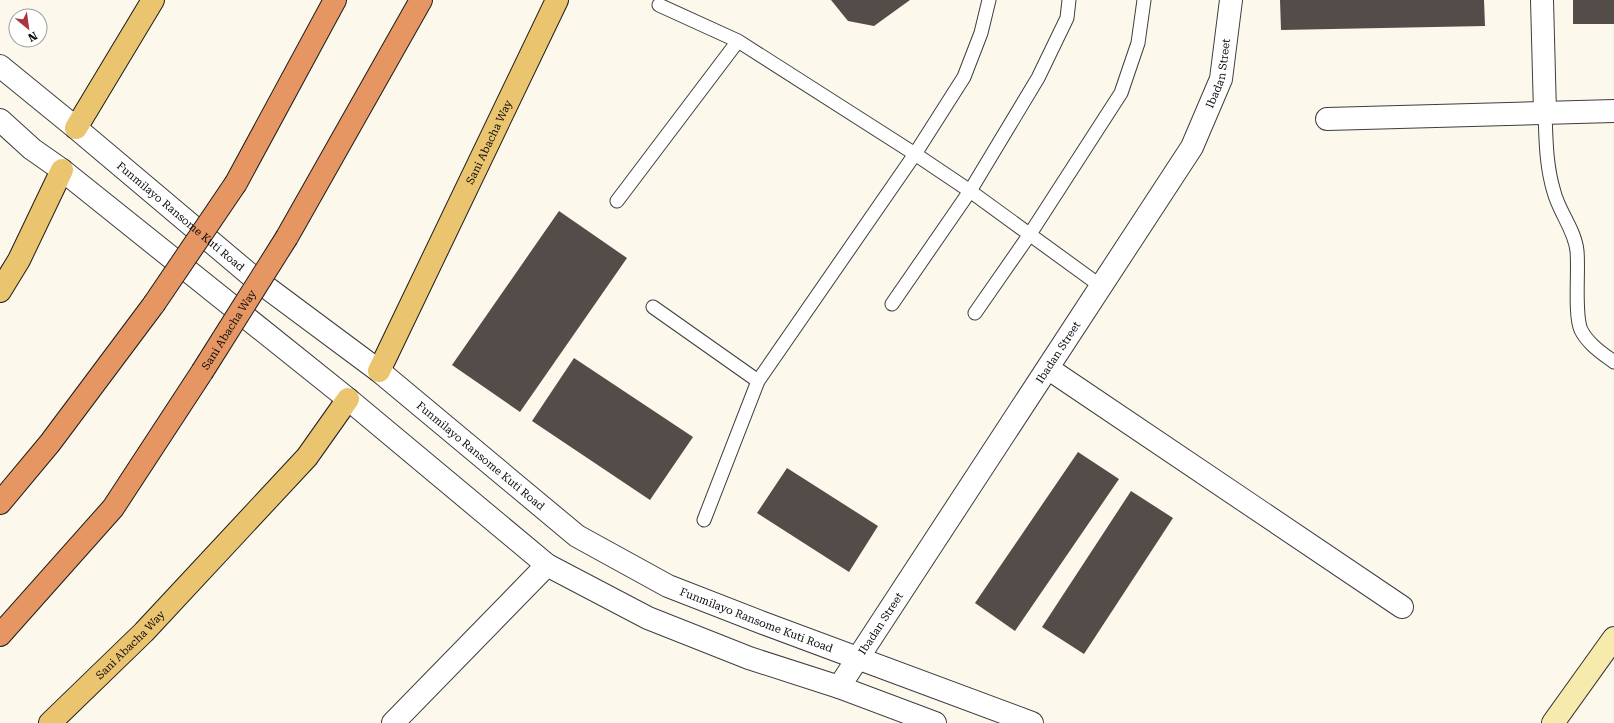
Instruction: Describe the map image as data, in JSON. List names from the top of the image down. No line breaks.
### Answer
{"streets":{"highway":["Sani Abacha Way"],"street":["Ibadan Street","Funmilayo Ransome Kuti Road"]},"crossings":[["Ibadan Street","Funmilayo Ransome Kuti Road"],["Sani Abacha Way","Funmilayo Ransome Kuti Road"]],"north":"bottom right"}
